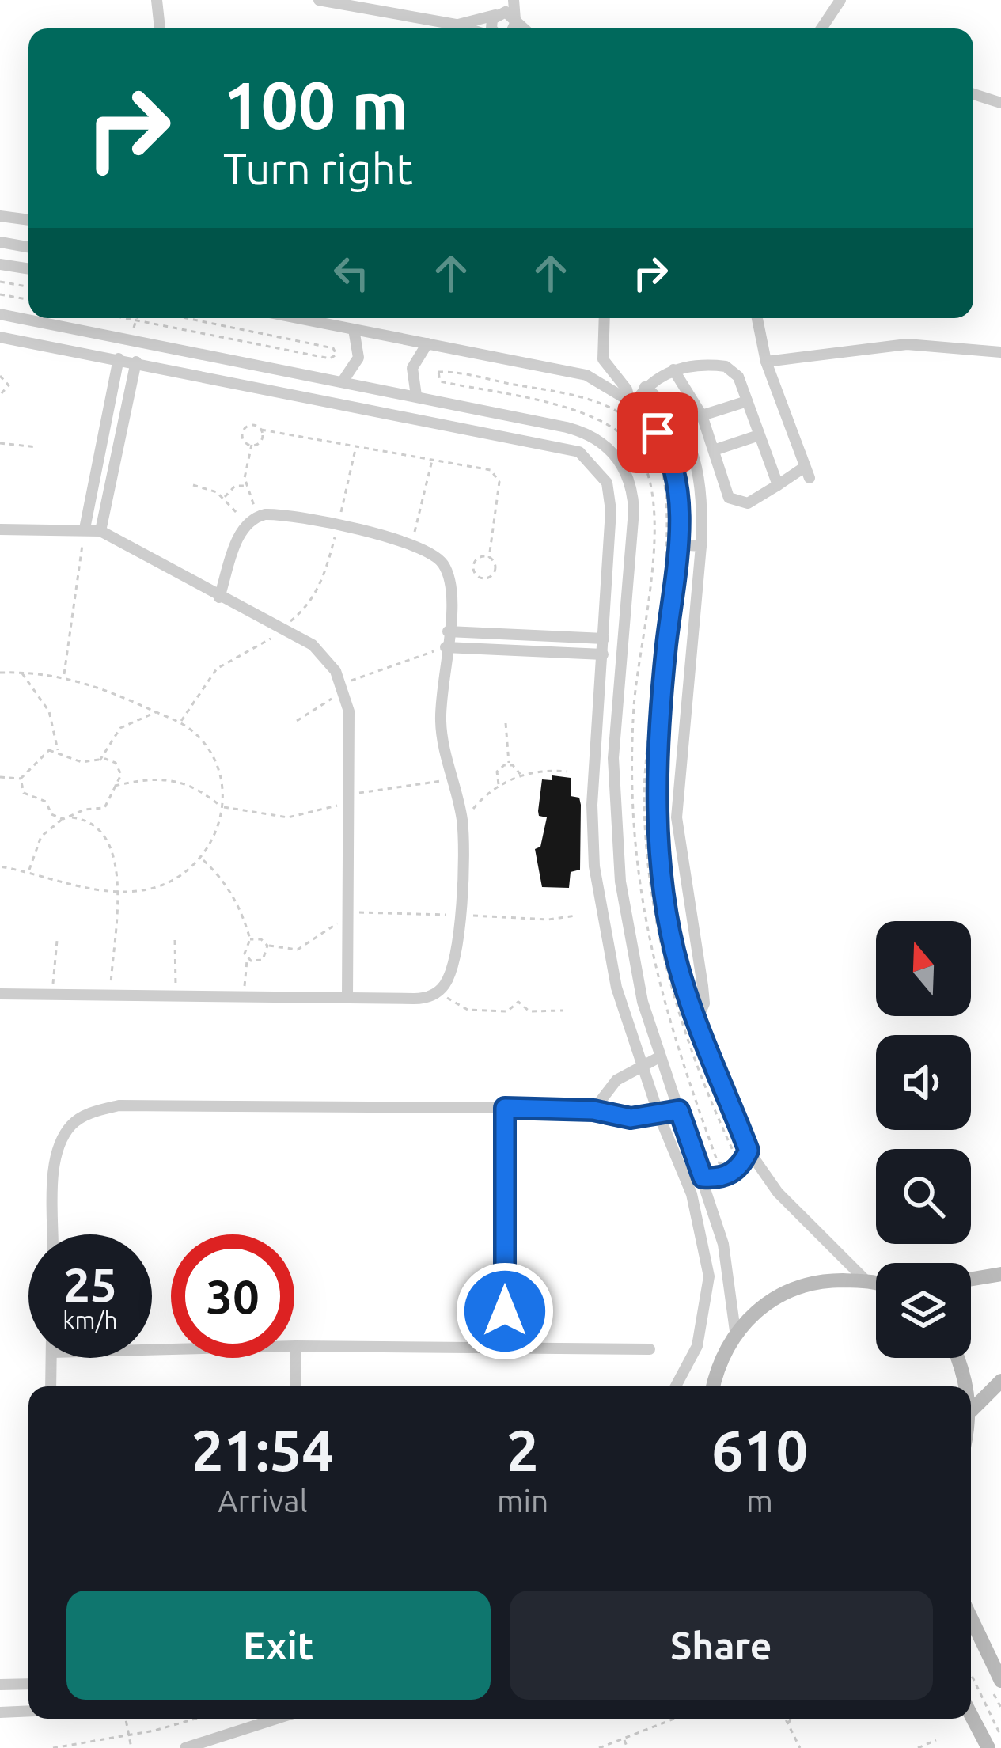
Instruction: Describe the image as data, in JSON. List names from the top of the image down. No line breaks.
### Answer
{"north":"top","page":{"turn":["100 m","Turn right"],"speed":"25 km/h","limit":"30","eta":["21:54","Arrival","2","min","610","m"],"buttons":["Exit","Share"]}}
